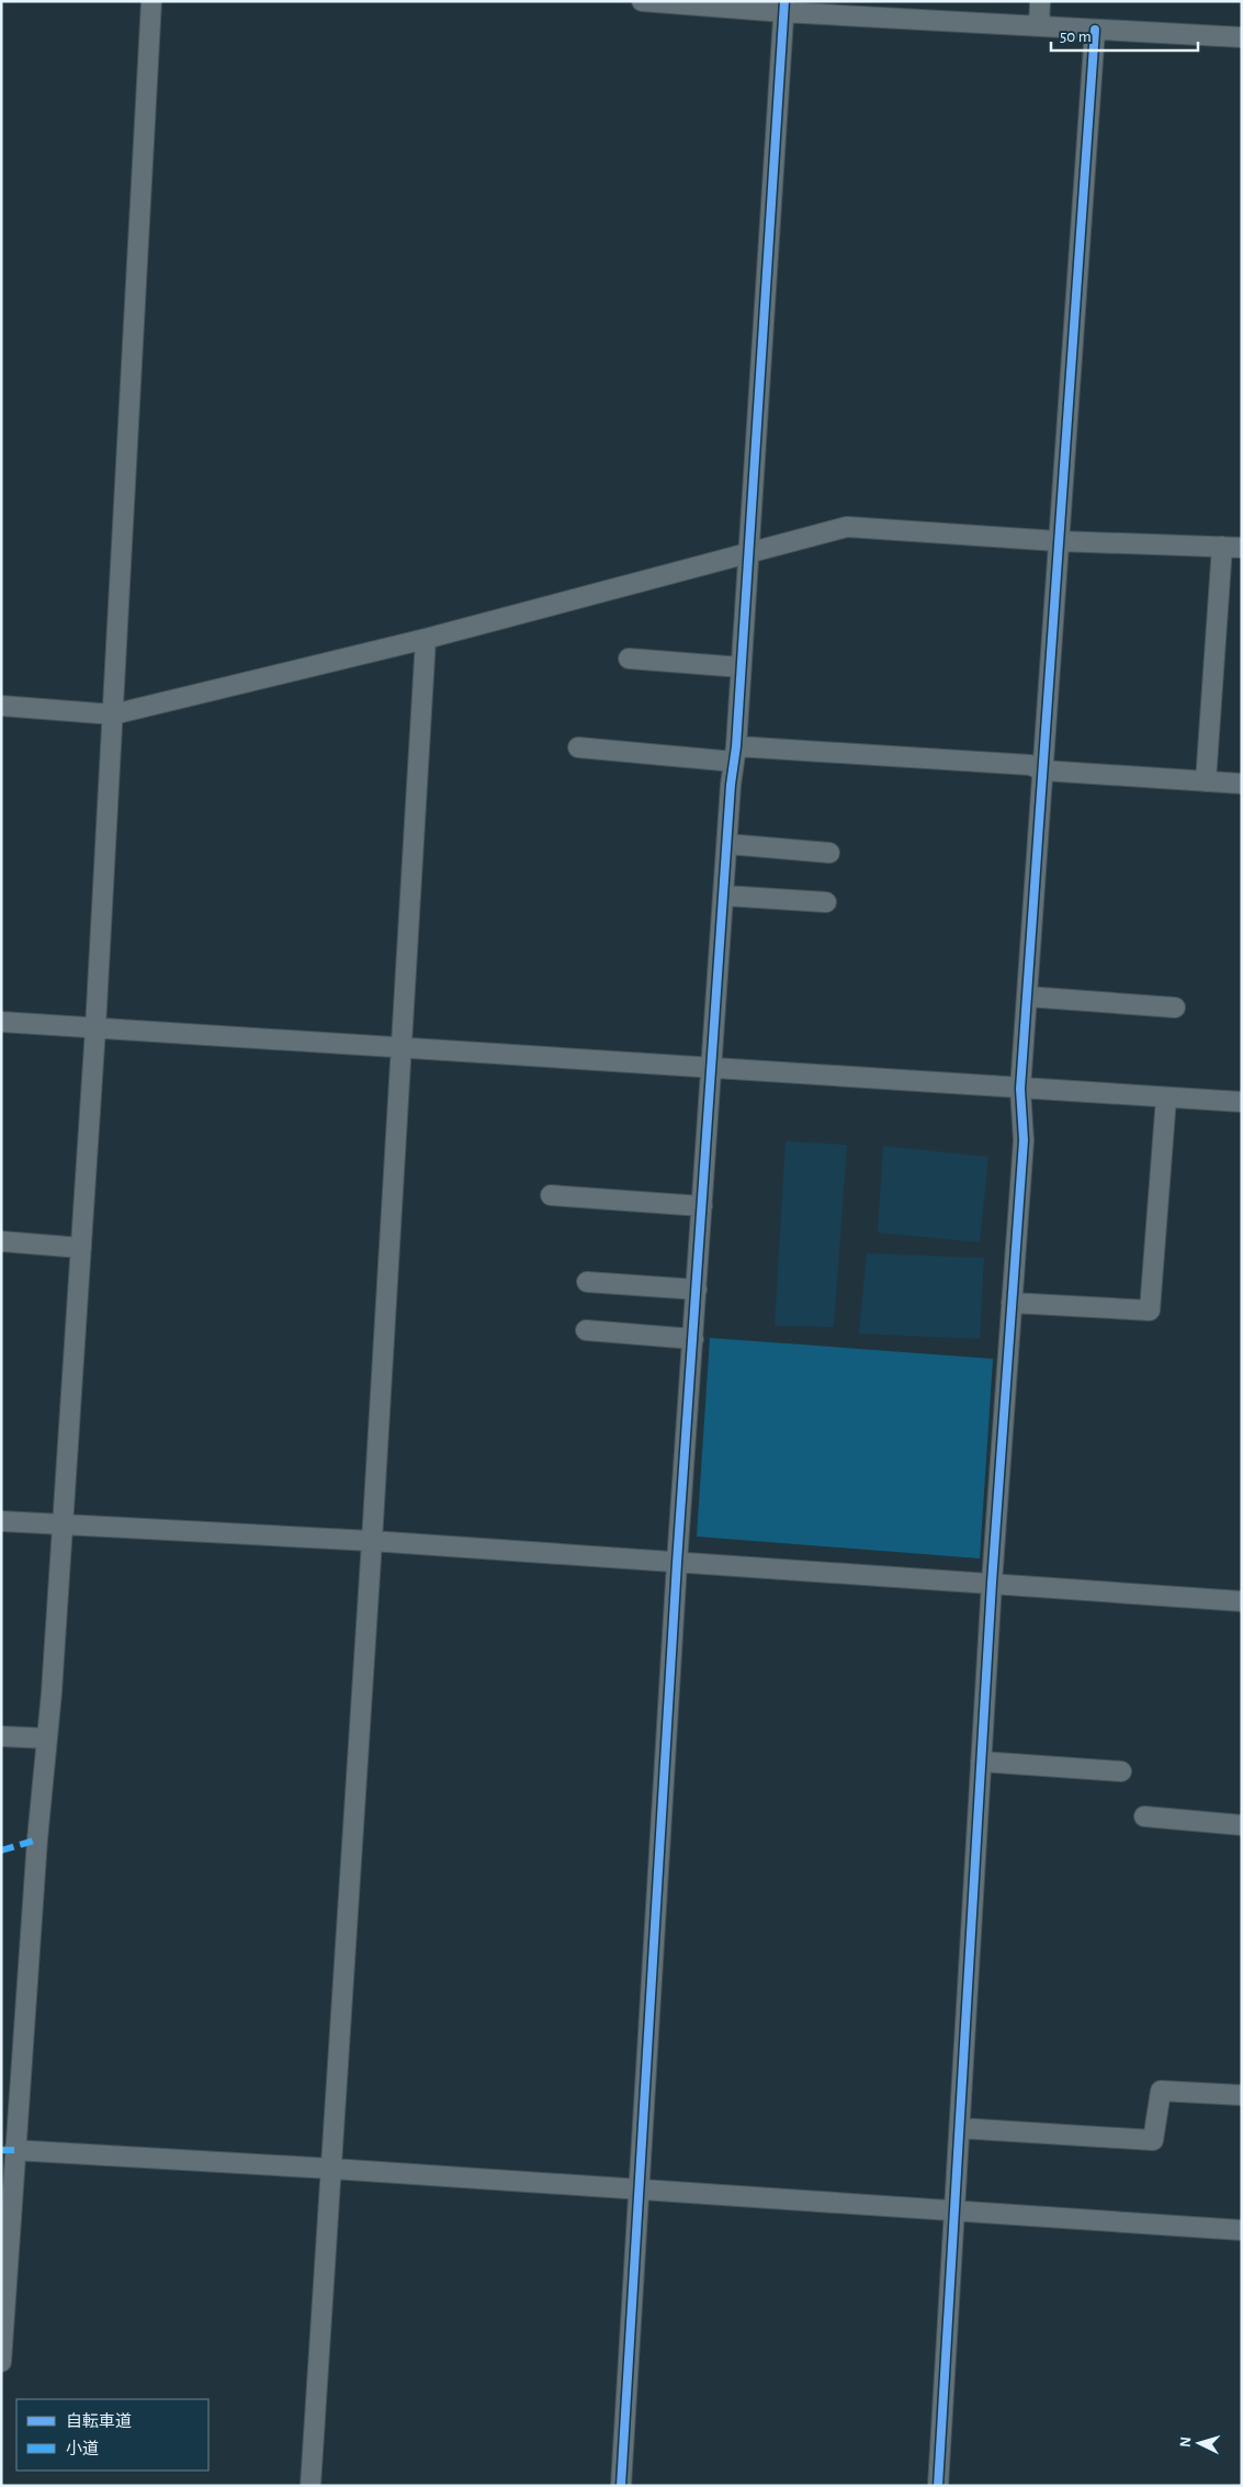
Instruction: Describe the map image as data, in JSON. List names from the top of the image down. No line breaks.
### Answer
{"legend":["自転車道","小道"],"scale_bar":"50 m","north":"left"}
